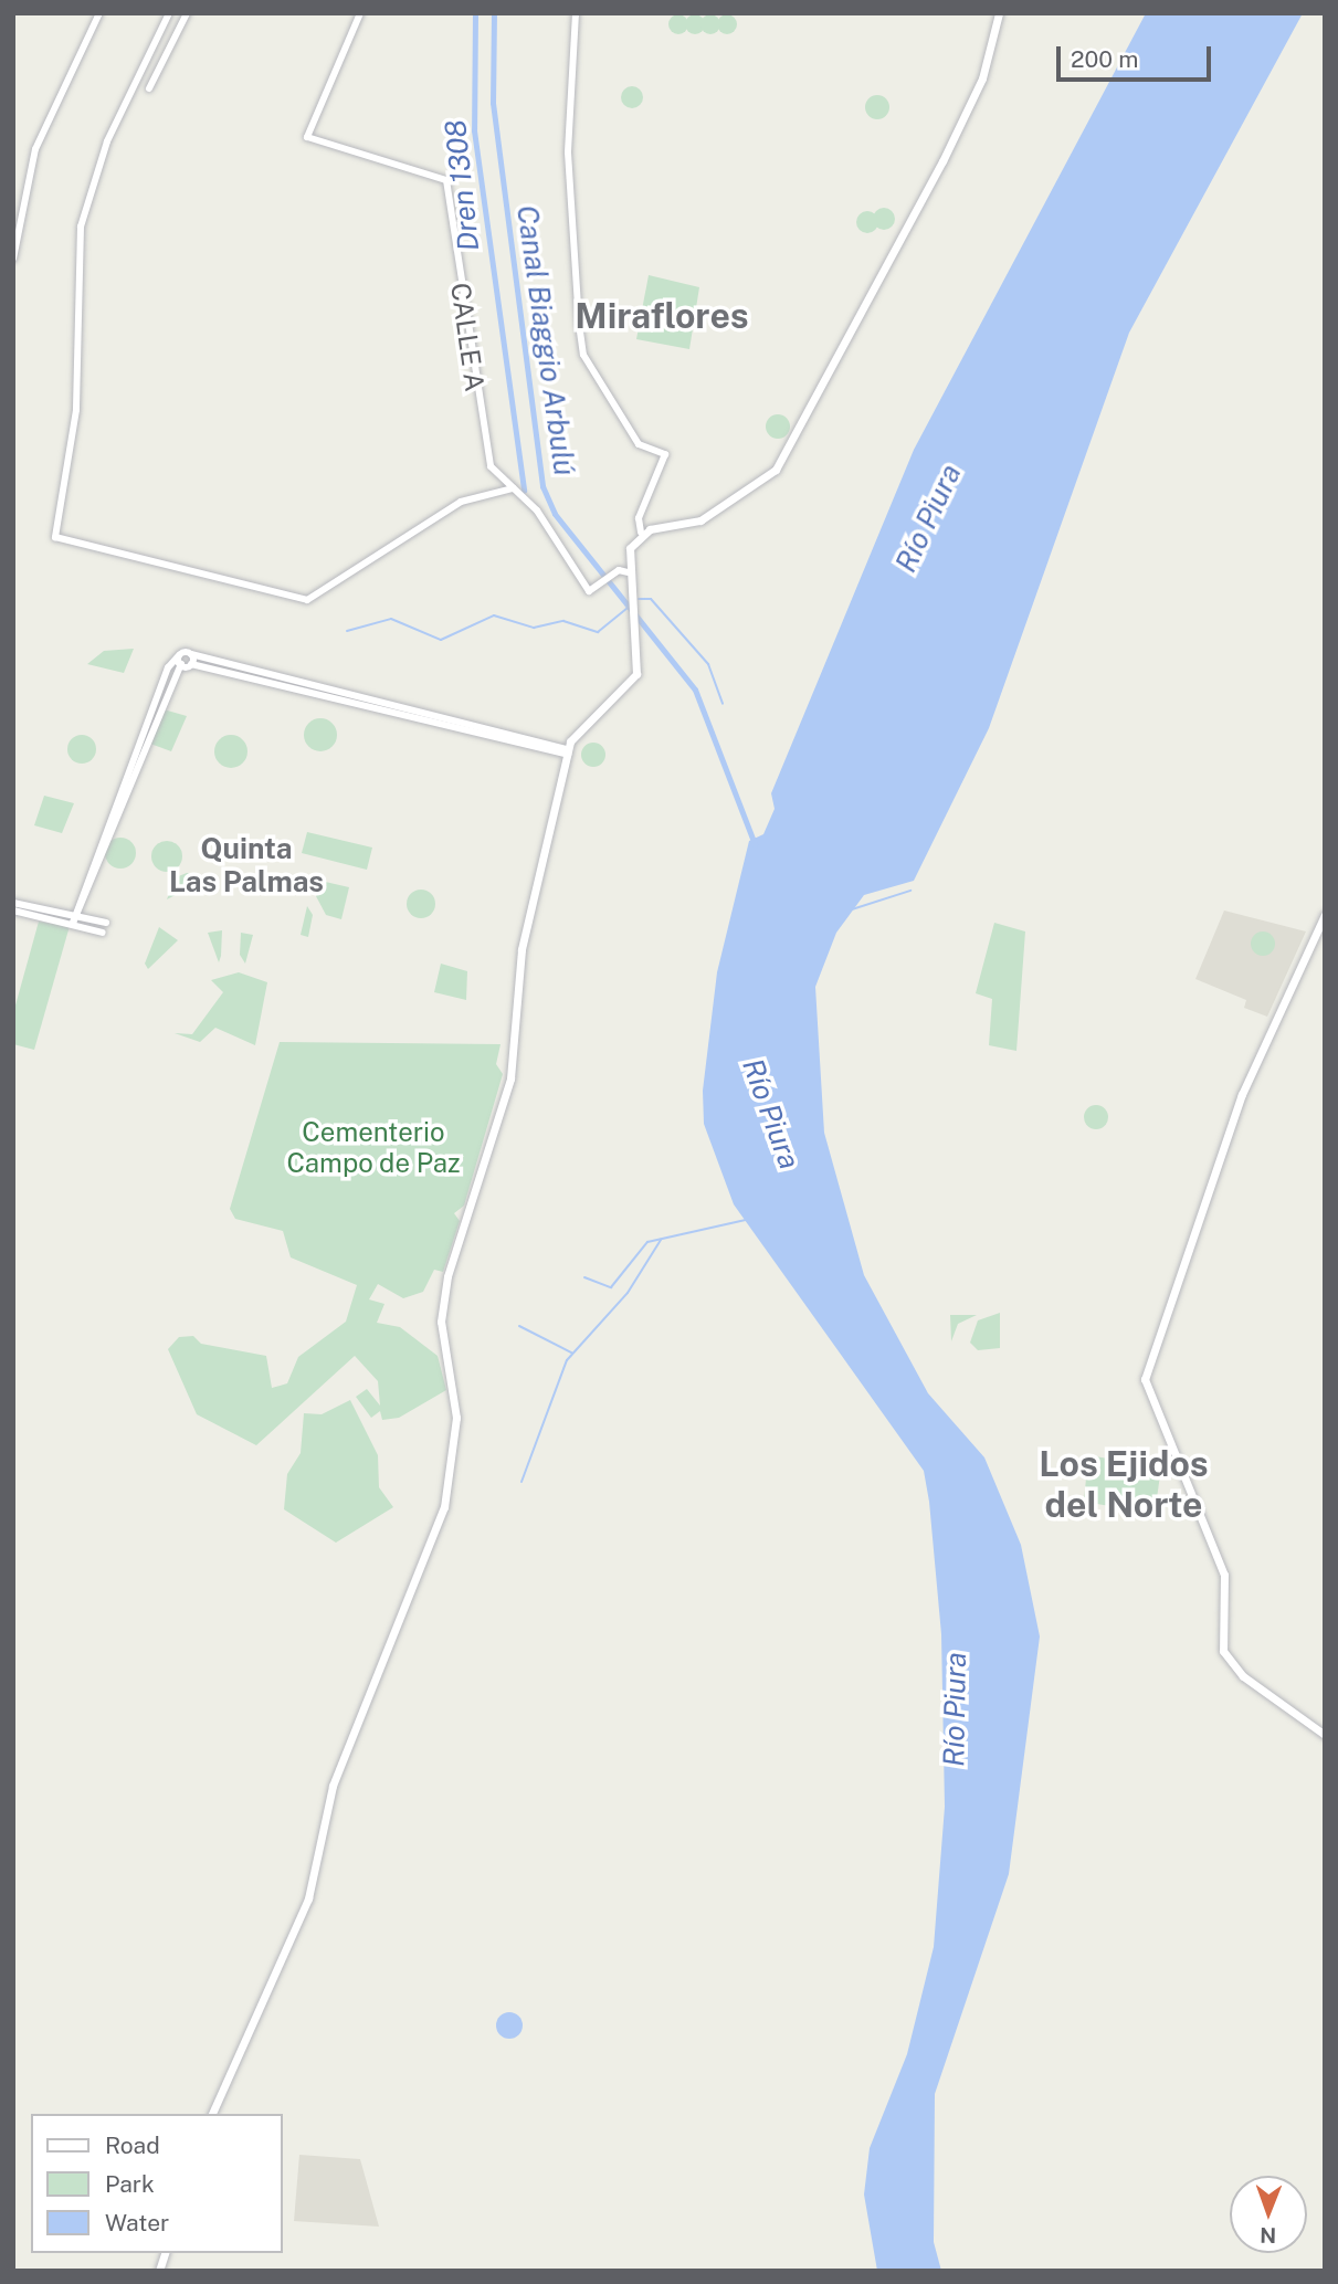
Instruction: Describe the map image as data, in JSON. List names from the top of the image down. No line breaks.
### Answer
{"streets":{"street":["CALLE A"]},"districts":["Miraflores","Quinta Las Palmas","Los Ejidos del Norte"],"water":["Dren 1308","Canal Biaggio Arbulú","Río Piura"],"parks":["Cementerio Campo de Paz"],"legend":["Road","Park","Water"],"scale_bar":"200 m","north":"bottom"}
